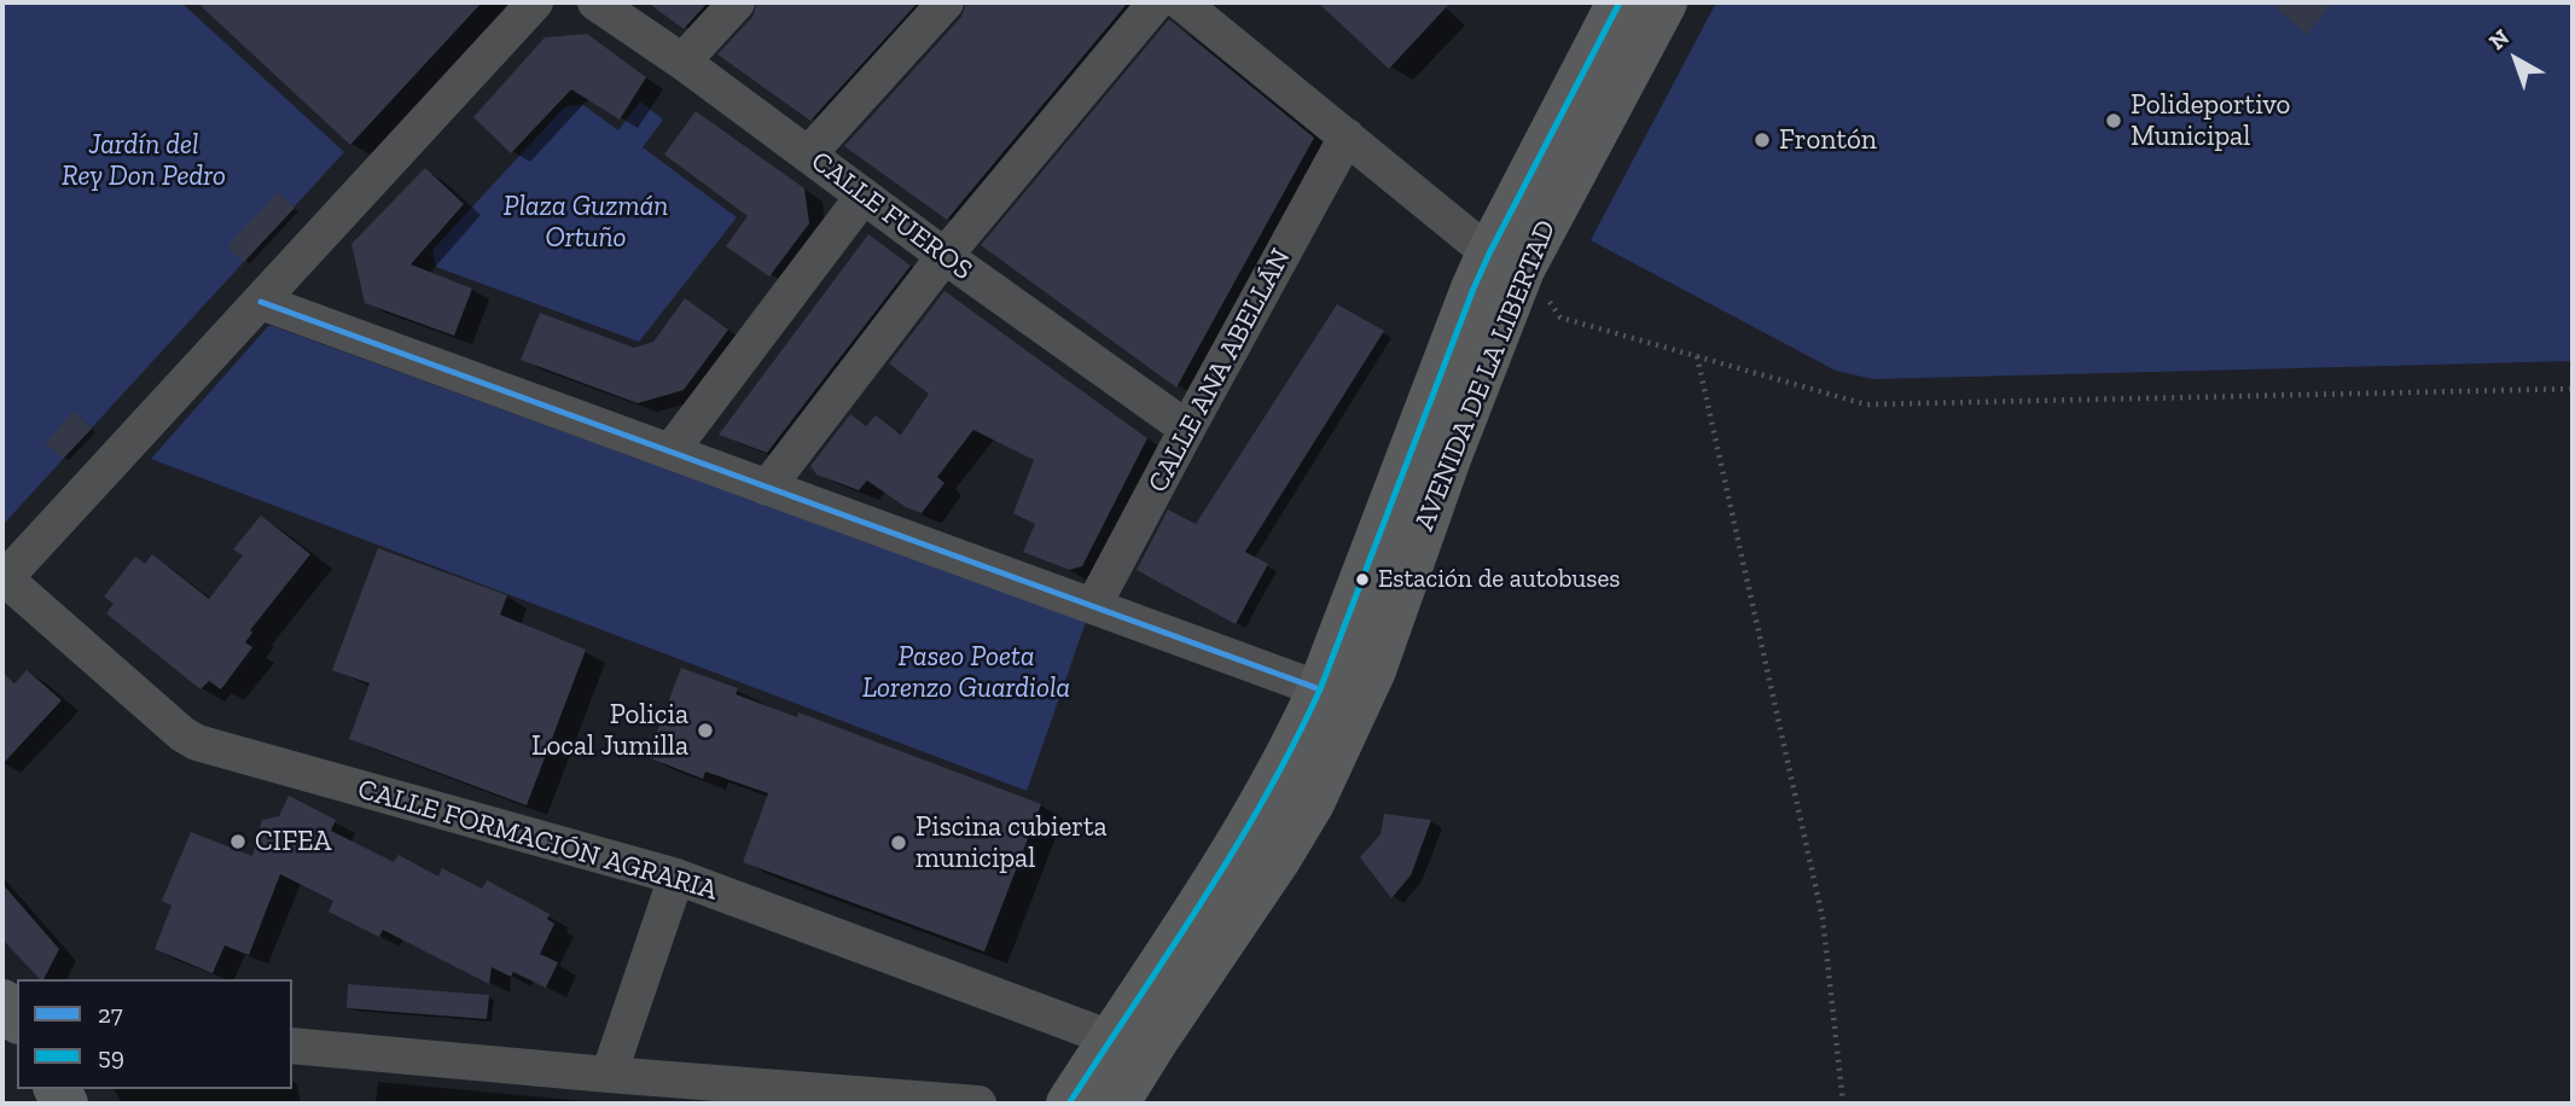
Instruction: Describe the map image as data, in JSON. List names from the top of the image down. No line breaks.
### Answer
{"streets":{"main road":["AVENIDA DE LA LIBERTAD"],"street":["CALLE FUEROS","CALLE ANA ABELLÁN","CALLE FORMACIÓN AGRARIA"]},"crossings":[["CALLE FUEROS","CALLE ANA ABELLÁN"]],"parks":["Jardín del Rey Don Pedro","Plaza Guzmán Ortuño","Paseo Poeta Lorenzo Guardiola"],"places":["Polideportivo Municipal","Frontón","Estación de autobuses","Policia Local Jumilla","CIFEA","Piscina cubierta municipal"],"lines":["transit line 59","transit line 27"],"legend":["27","59"],"north":"top left"}
